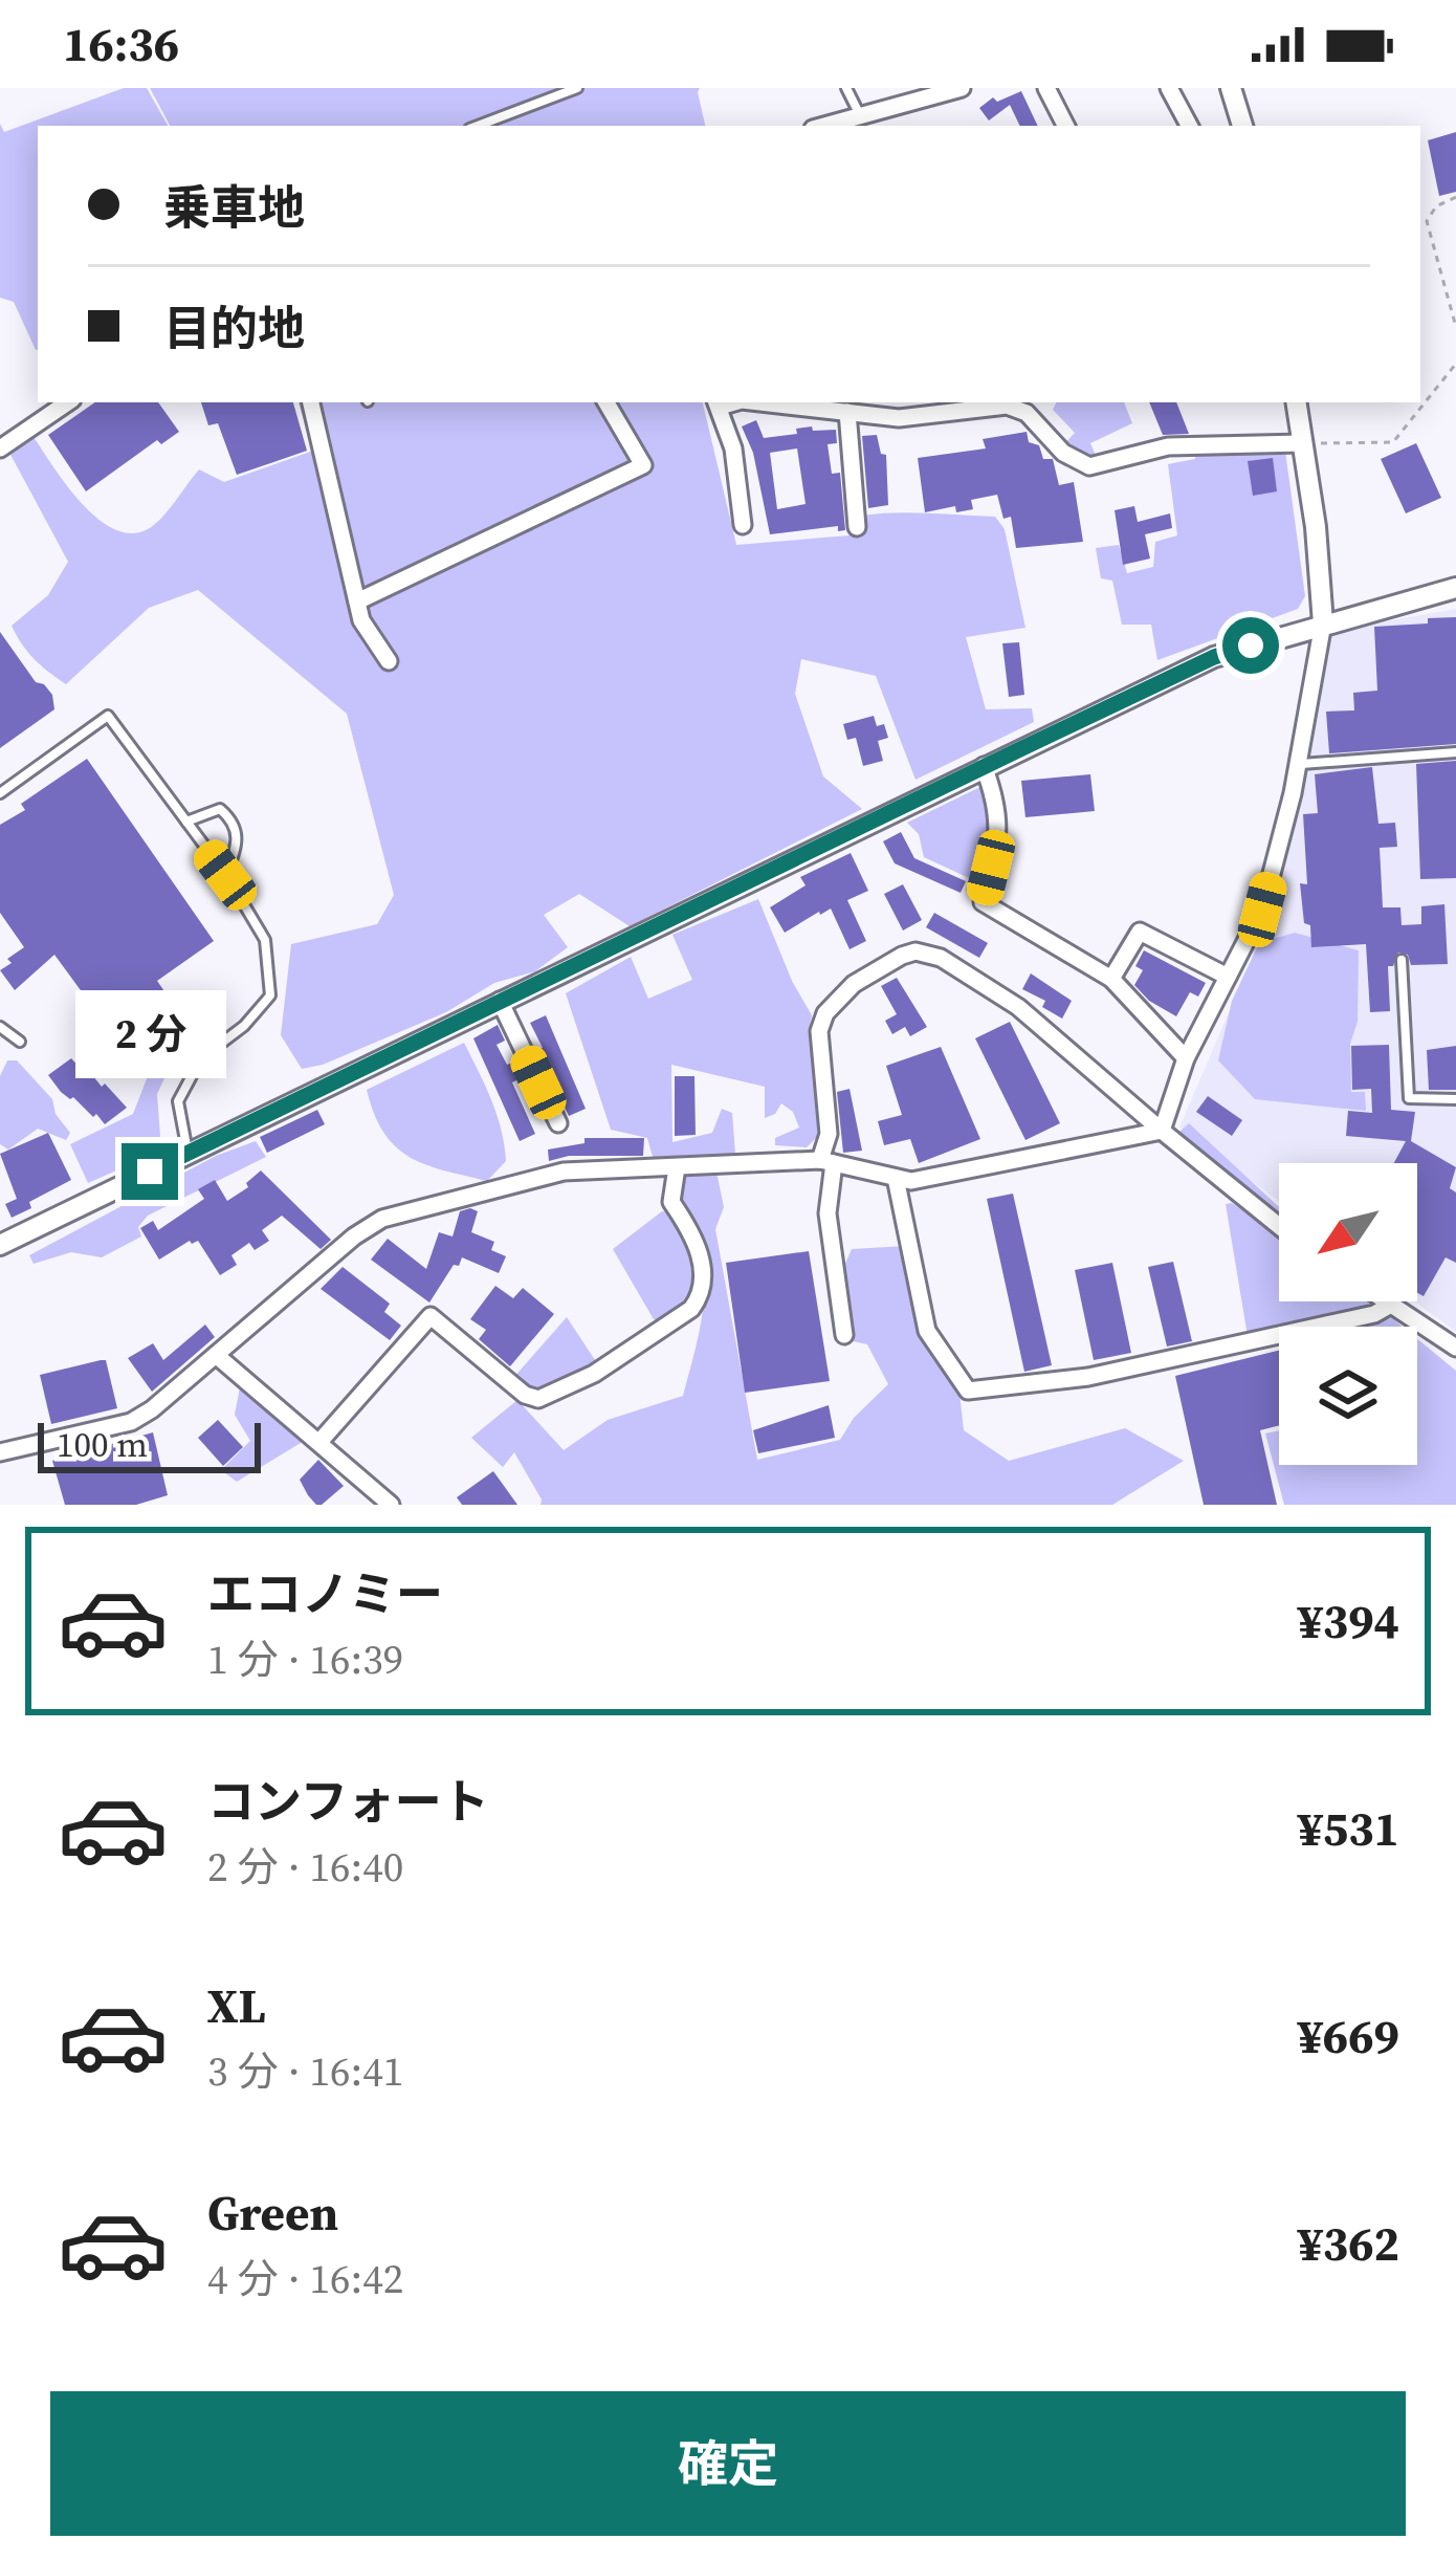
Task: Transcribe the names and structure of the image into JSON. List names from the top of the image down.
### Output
{
  "scale_bar": "100 m",
  "north": "bottom left",
  "page": {
    "status": "16:36",
    "banner": ["乗車地", "目的地"],
    "bubble": "2 分",
    "scale": "100 m",
    "list": [
      {
        "name": "エコノミー",
        "note": "1 分 · 16:39",
        "value": "¥394"
      },
      {
        "name": "コンフォート",
        "note": "2 分 · 16:40",
        "value": "¥531"
      },
      {
        "name": "XL",
        "note": "3 分 · 16:41",
        "value": "¥669"
      },
      {
        "name": "Green",
        "note": "4 分 · 16:42",
        "value": "¥362"
      }
    ],
    "buttons": "確定"
  }
}
